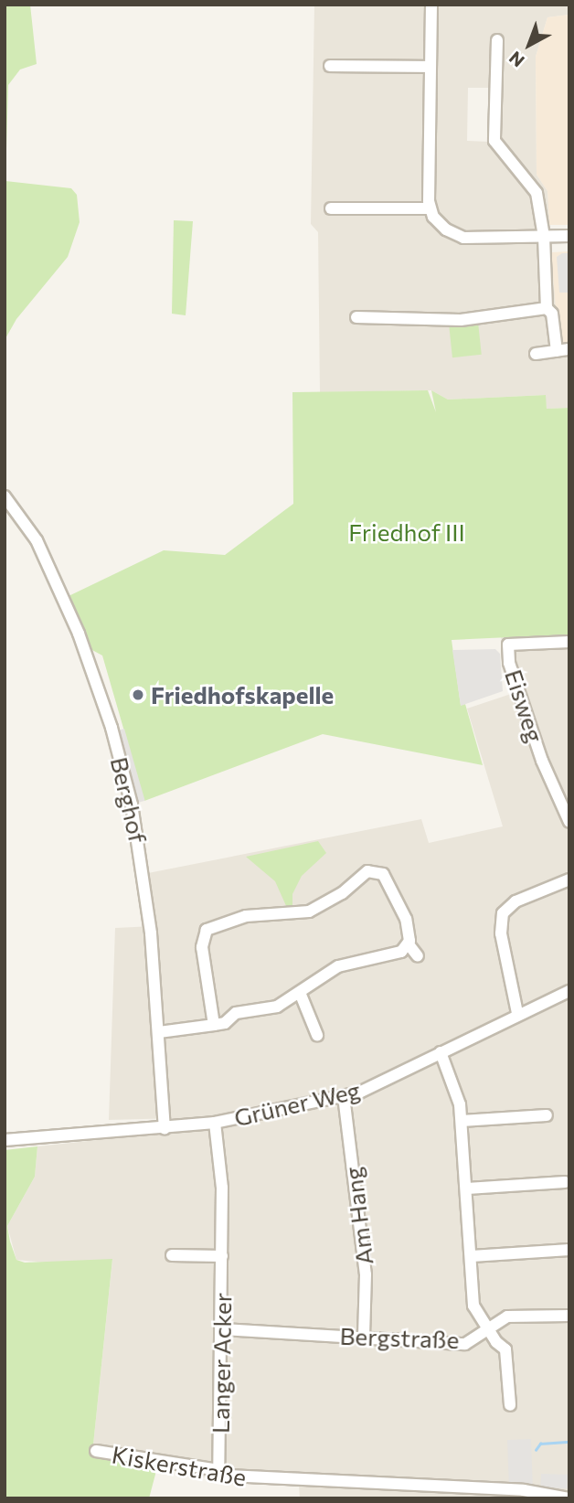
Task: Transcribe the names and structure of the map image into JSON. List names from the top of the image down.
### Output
{
  "streets": {
    "street": [
      "Eisweg",
      "Berghof",
      "Grüner Weg",
      "Am Hang",
      "Bergstraße",
      "Langer Acker",
      "Kiskerstraße"
    ]
  },
  "crossings": [
    ["Berghof", "Grüner Weg"],
    ["Grüner Weg", "Am Hang"],
    ["Grüner Weg", "Langer Acker"],
    ["Am Hang", "Bergstraße"],
    ["Bergstraße", "Langer Acker"],
    ["Langer Acker", "Kiskerstraße"]
  ],
  "parks": ["Friedhof III"],
  "places": ["Friedhofskapelle"],
  "north": "bottom left"
}
